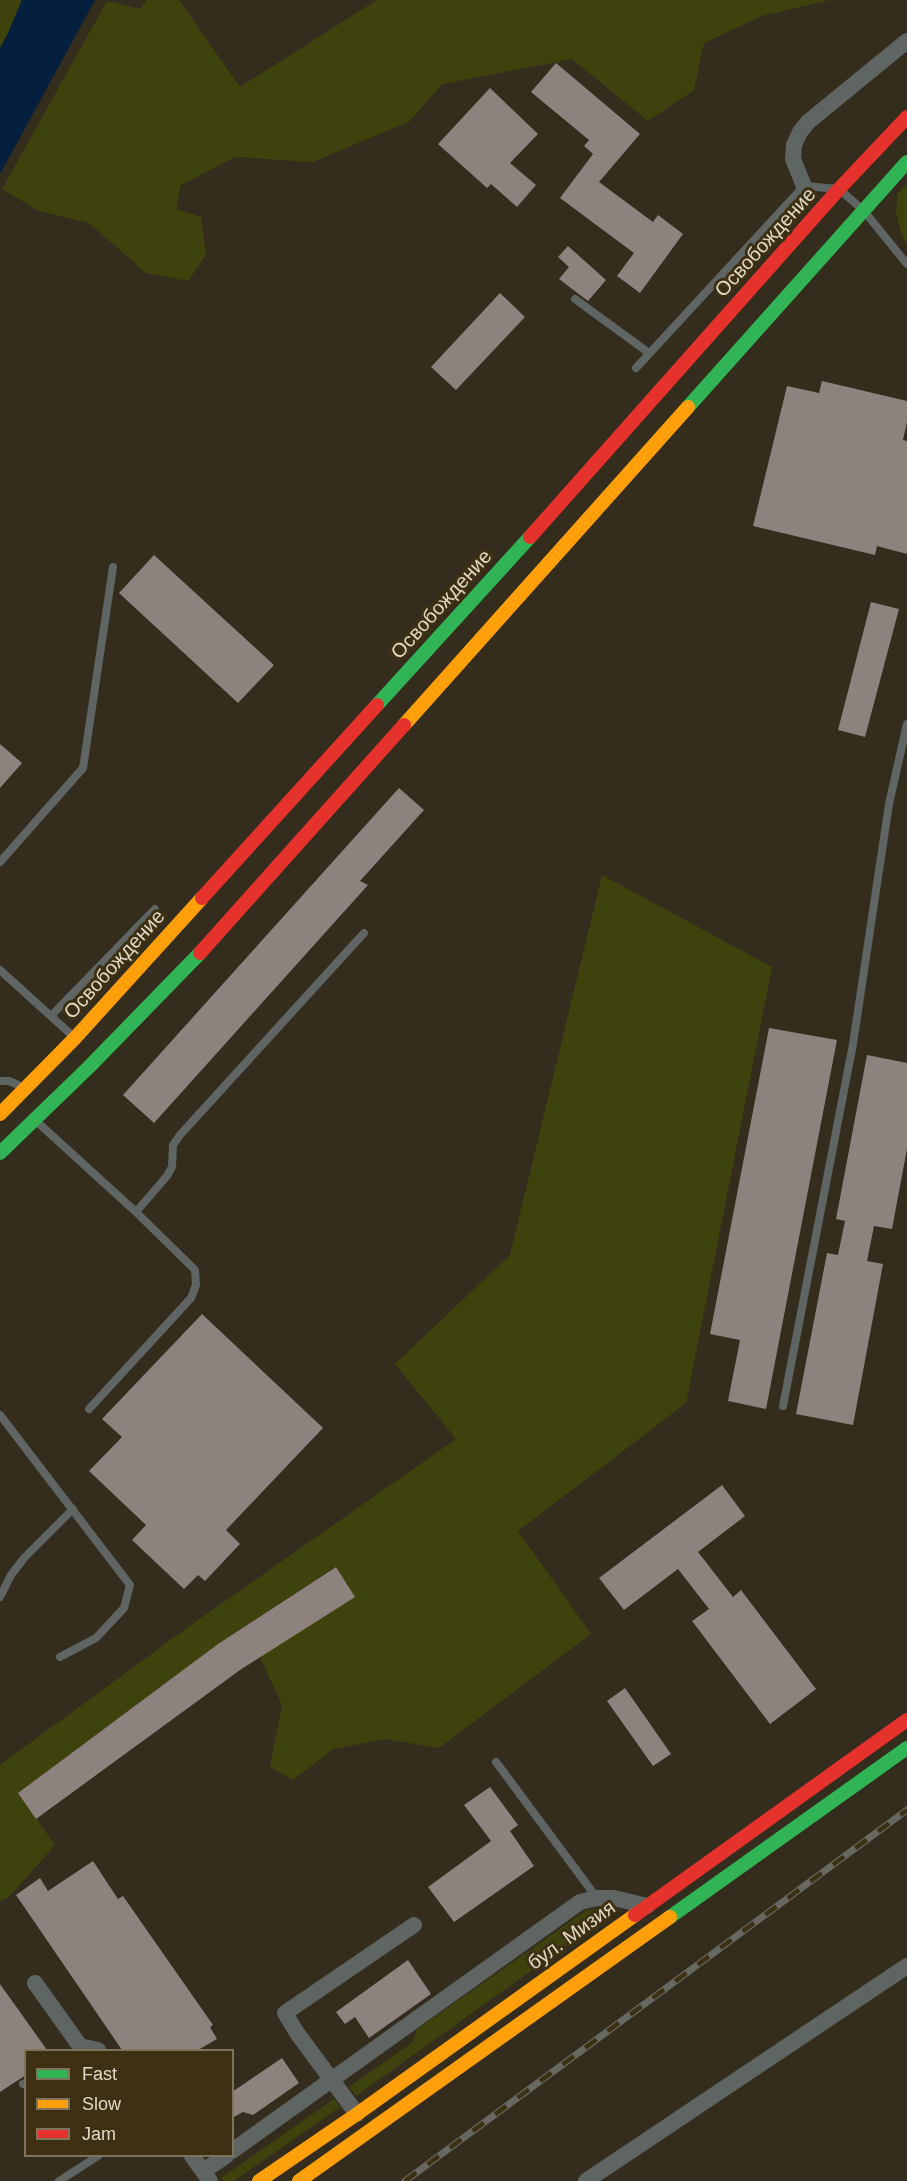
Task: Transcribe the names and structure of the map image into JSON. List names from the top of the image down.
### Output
{
  "streets": {
    "street": ["Освобождение", "бул. Мизия"]
  },
  "legend": ["Fast", "Slow", "Jam"]
}
